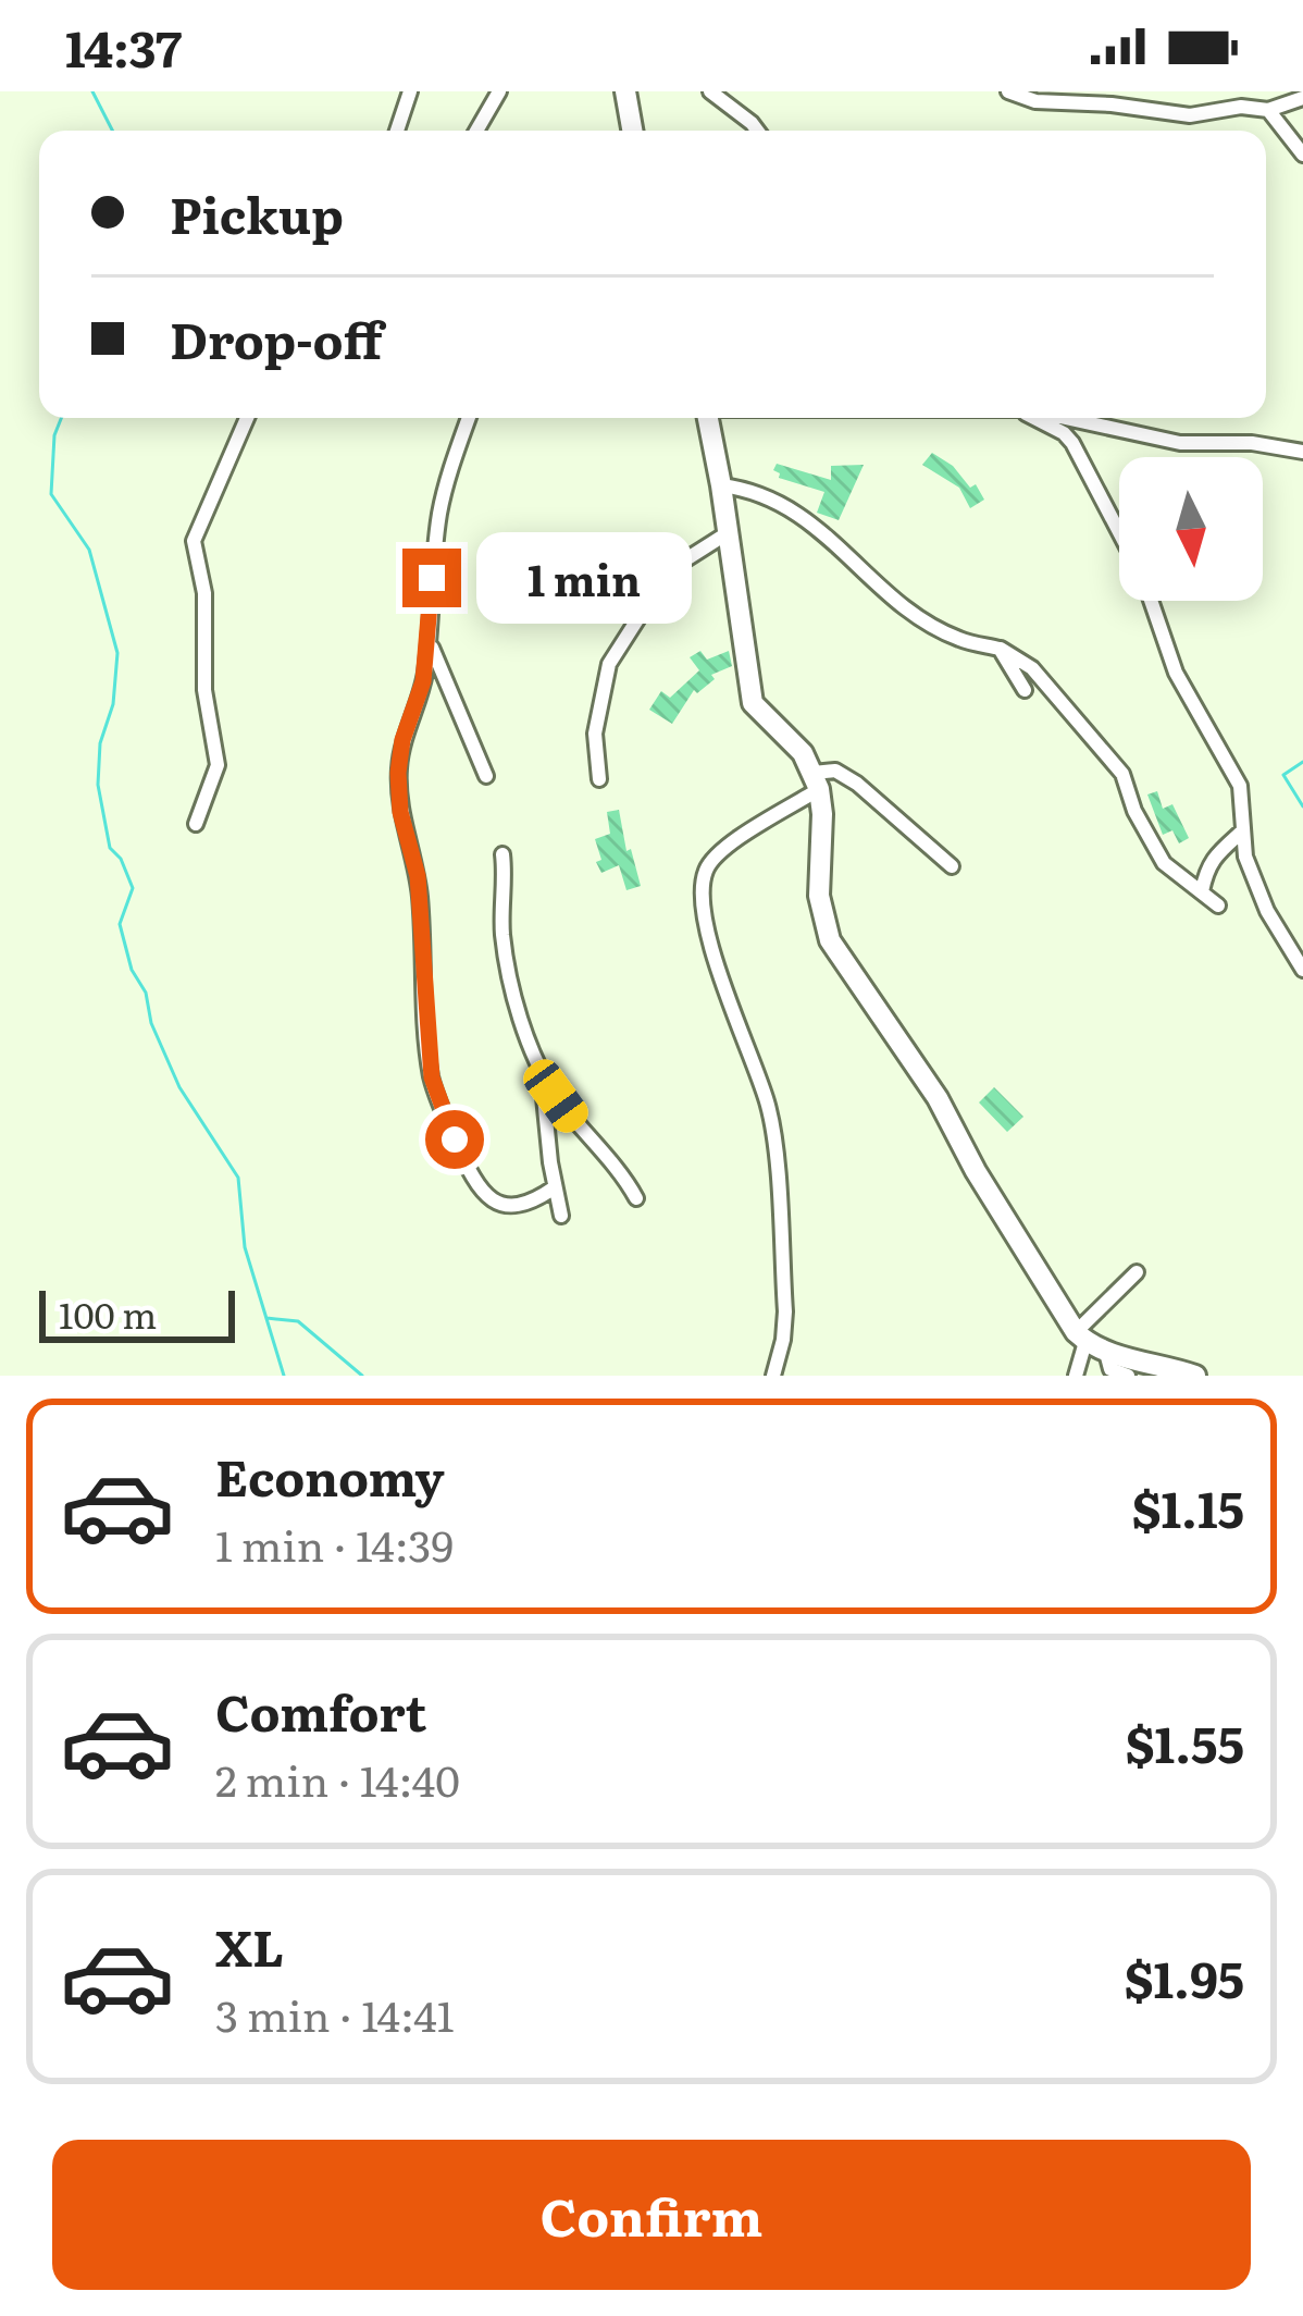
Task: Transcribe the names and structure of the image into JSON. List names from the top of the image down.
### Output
{
  "scale_bar": "100 m",
  "north": "bottom",
  "page": {
    "status": "14:37",
    "banner": ["Pickup", "Drop-off"],
    "bubble": "1 min",
    "scale": "100 m",
    "list": [
      {
        "name": "Economy",
        "note": "1 min · 14:39",
        "value": "$1.15"
      },
      {
        "name": "Comfort",
        "note": "2 min · 14:40",
        "value": "$1.55"
      },
      {
        "name": "XL",
        "note": "3 min · 14:41",
        "value": "$1.95"
      }
    ],
    "buttons": "Confirm"
  }
}
